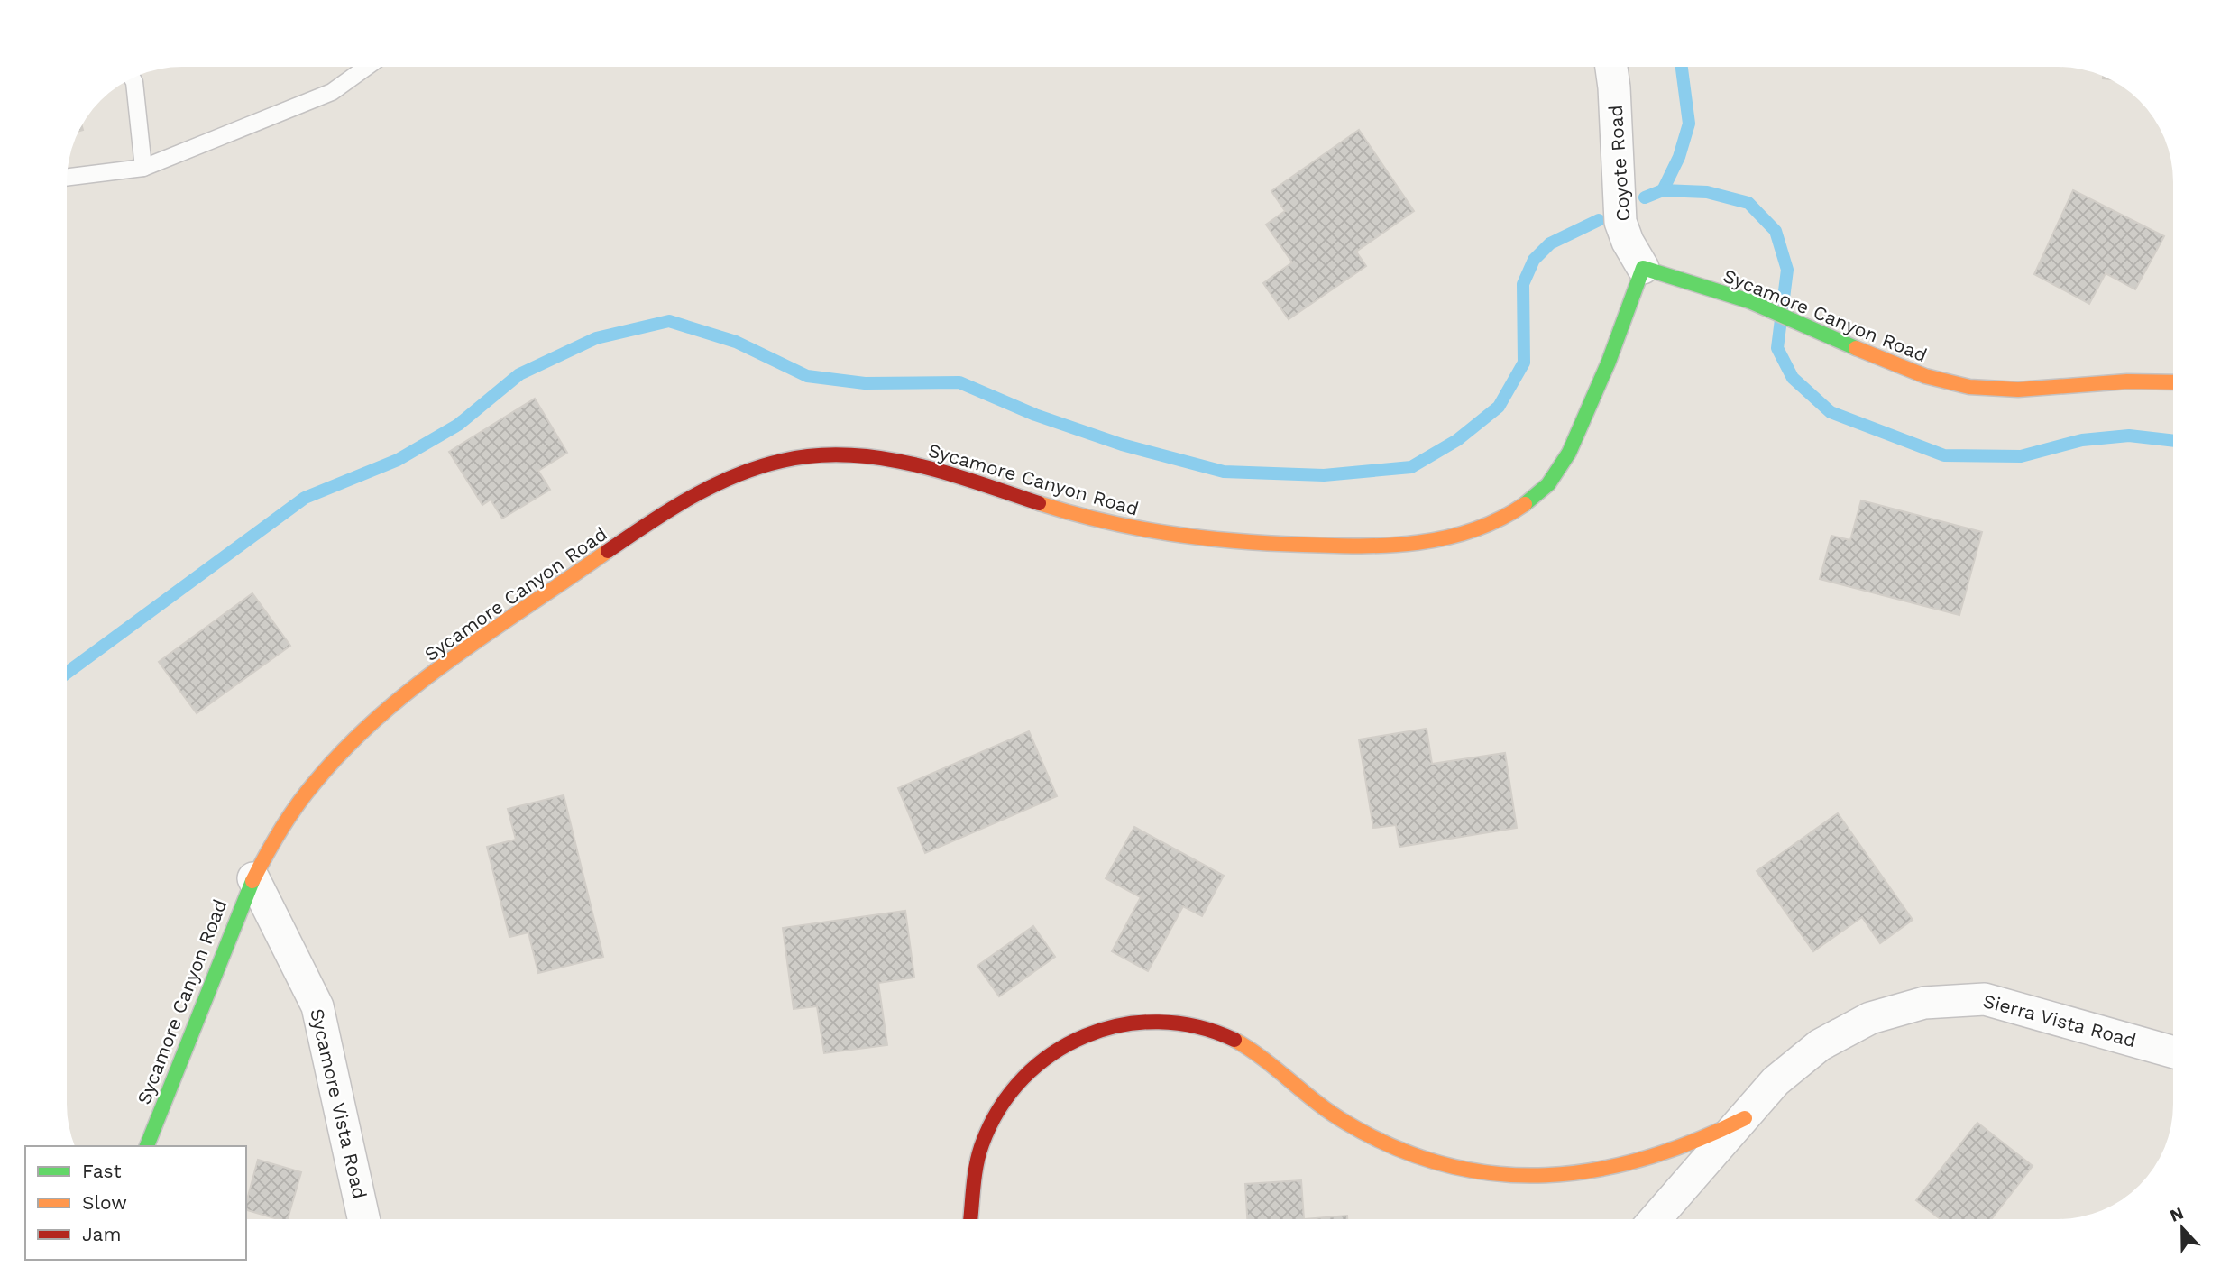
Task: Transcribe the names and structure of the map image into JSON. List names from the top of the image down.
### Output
{
  "streets": {
    "main road": ["Sycamore Canyon Road"],
    "street": ["Coyote Road", "Sierra Vista Road", "Sycamore Vista Road"]
  },
  "crossings": [
    ["Coyote Road", "Sycamore Canyon Road"],
    ["Sycamore Canyon Road", "Sycamore Vista Road"]
  ],
  "legend": ["Fast", "Slow", "Jam"],
  "north": "top"
}
